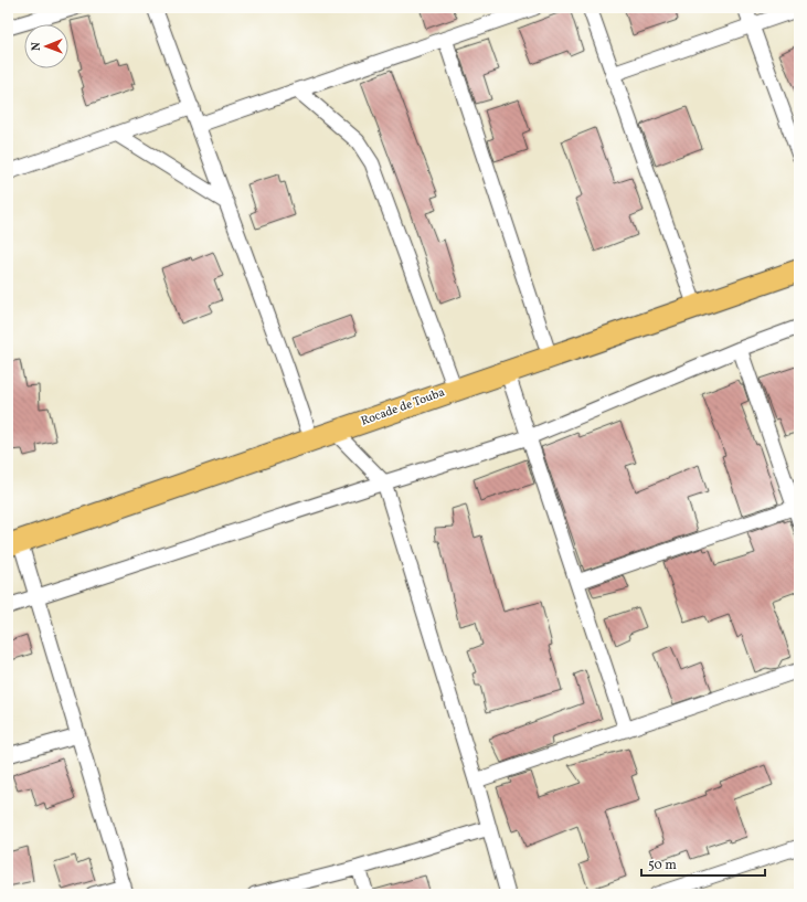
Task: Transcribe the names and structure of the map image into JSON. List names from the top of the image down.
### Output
{
  "streets": {
    "main road": ["Rocade de Touba"]
  },
  "scale_bar": "50 m",
  "north": "left"
}
